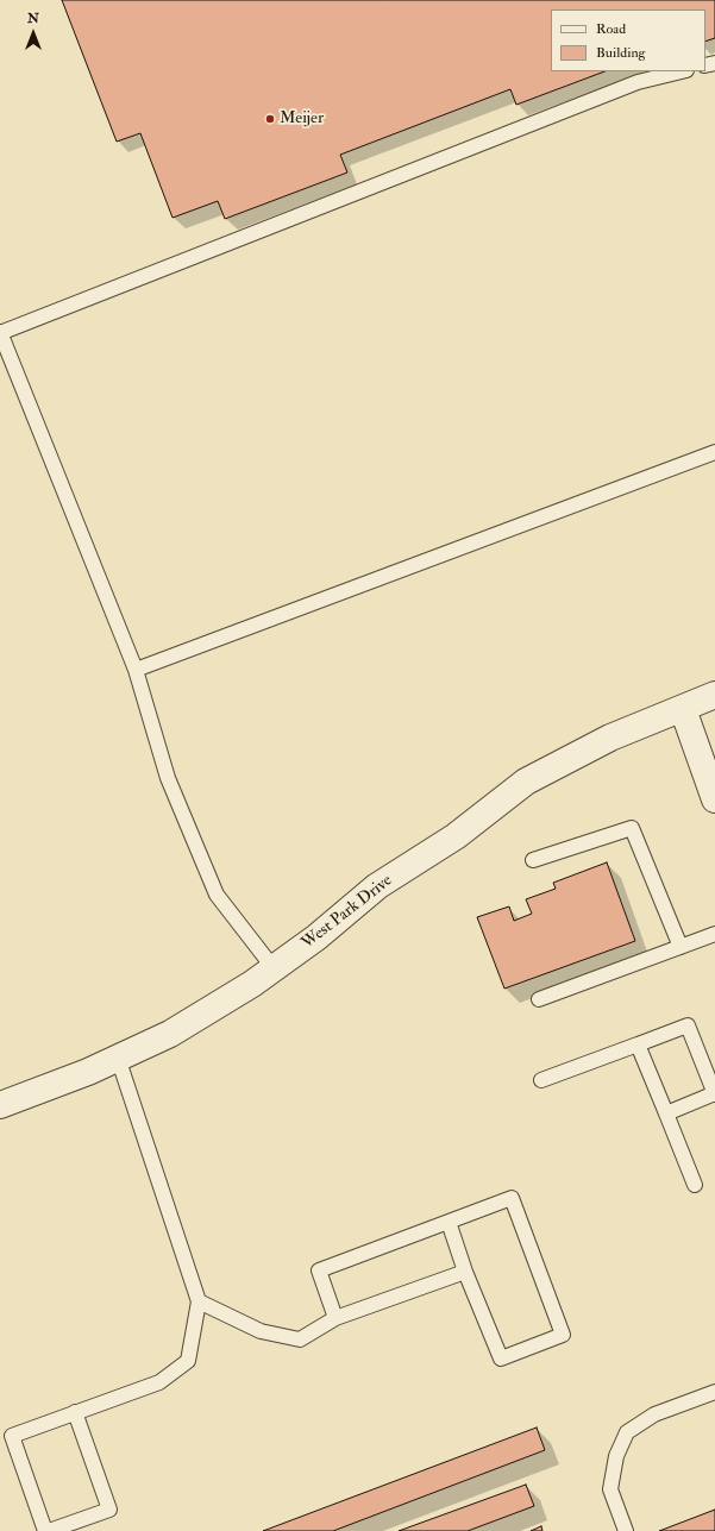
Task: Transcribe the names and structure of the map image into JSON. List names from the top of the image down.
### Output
{
  "streets": {
    "street": ["West Park Drive"]
  },
  "places": ["Meijer"],
  "legend": ["Road", "Building"],
  "north": "top"
}
